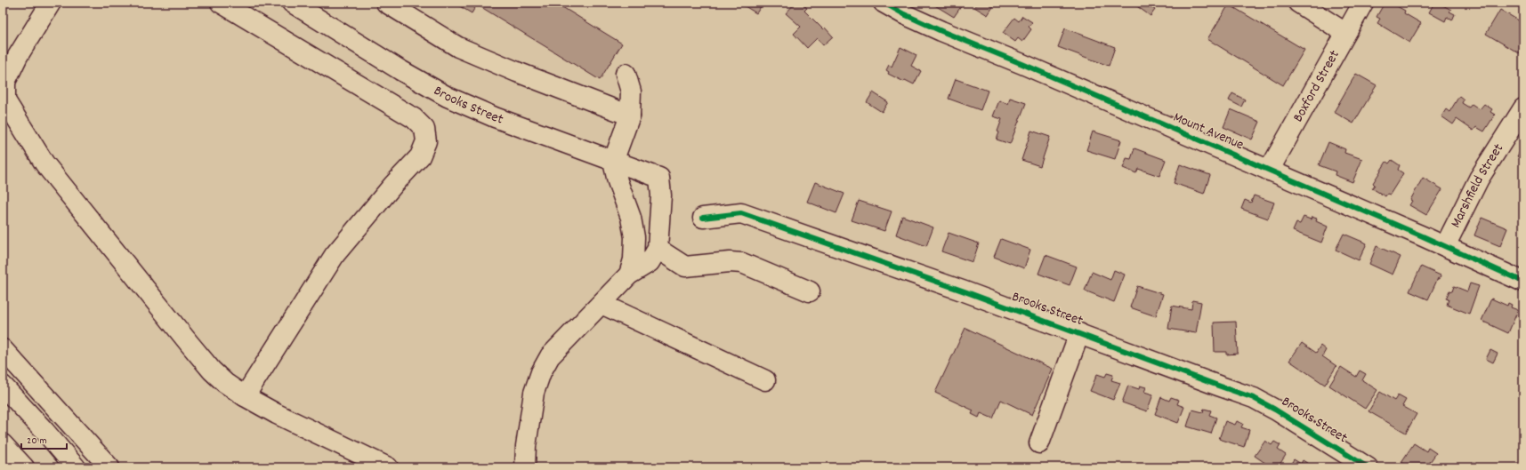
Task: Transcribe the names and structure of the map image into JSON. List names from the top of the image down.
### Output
{
  "streets": {
    "main road": [
      "Boxford Street",
      "Brooks Street",
      "Mount Avenue",
      "Marshfield Street"
    ]
  },
  "crossings": [
    ["Boxford Street", "Mount Avenue"],
    ["Mount Avenue", "Marshfield Street"]
  ],
  "scale_bar": "20 m"
}
